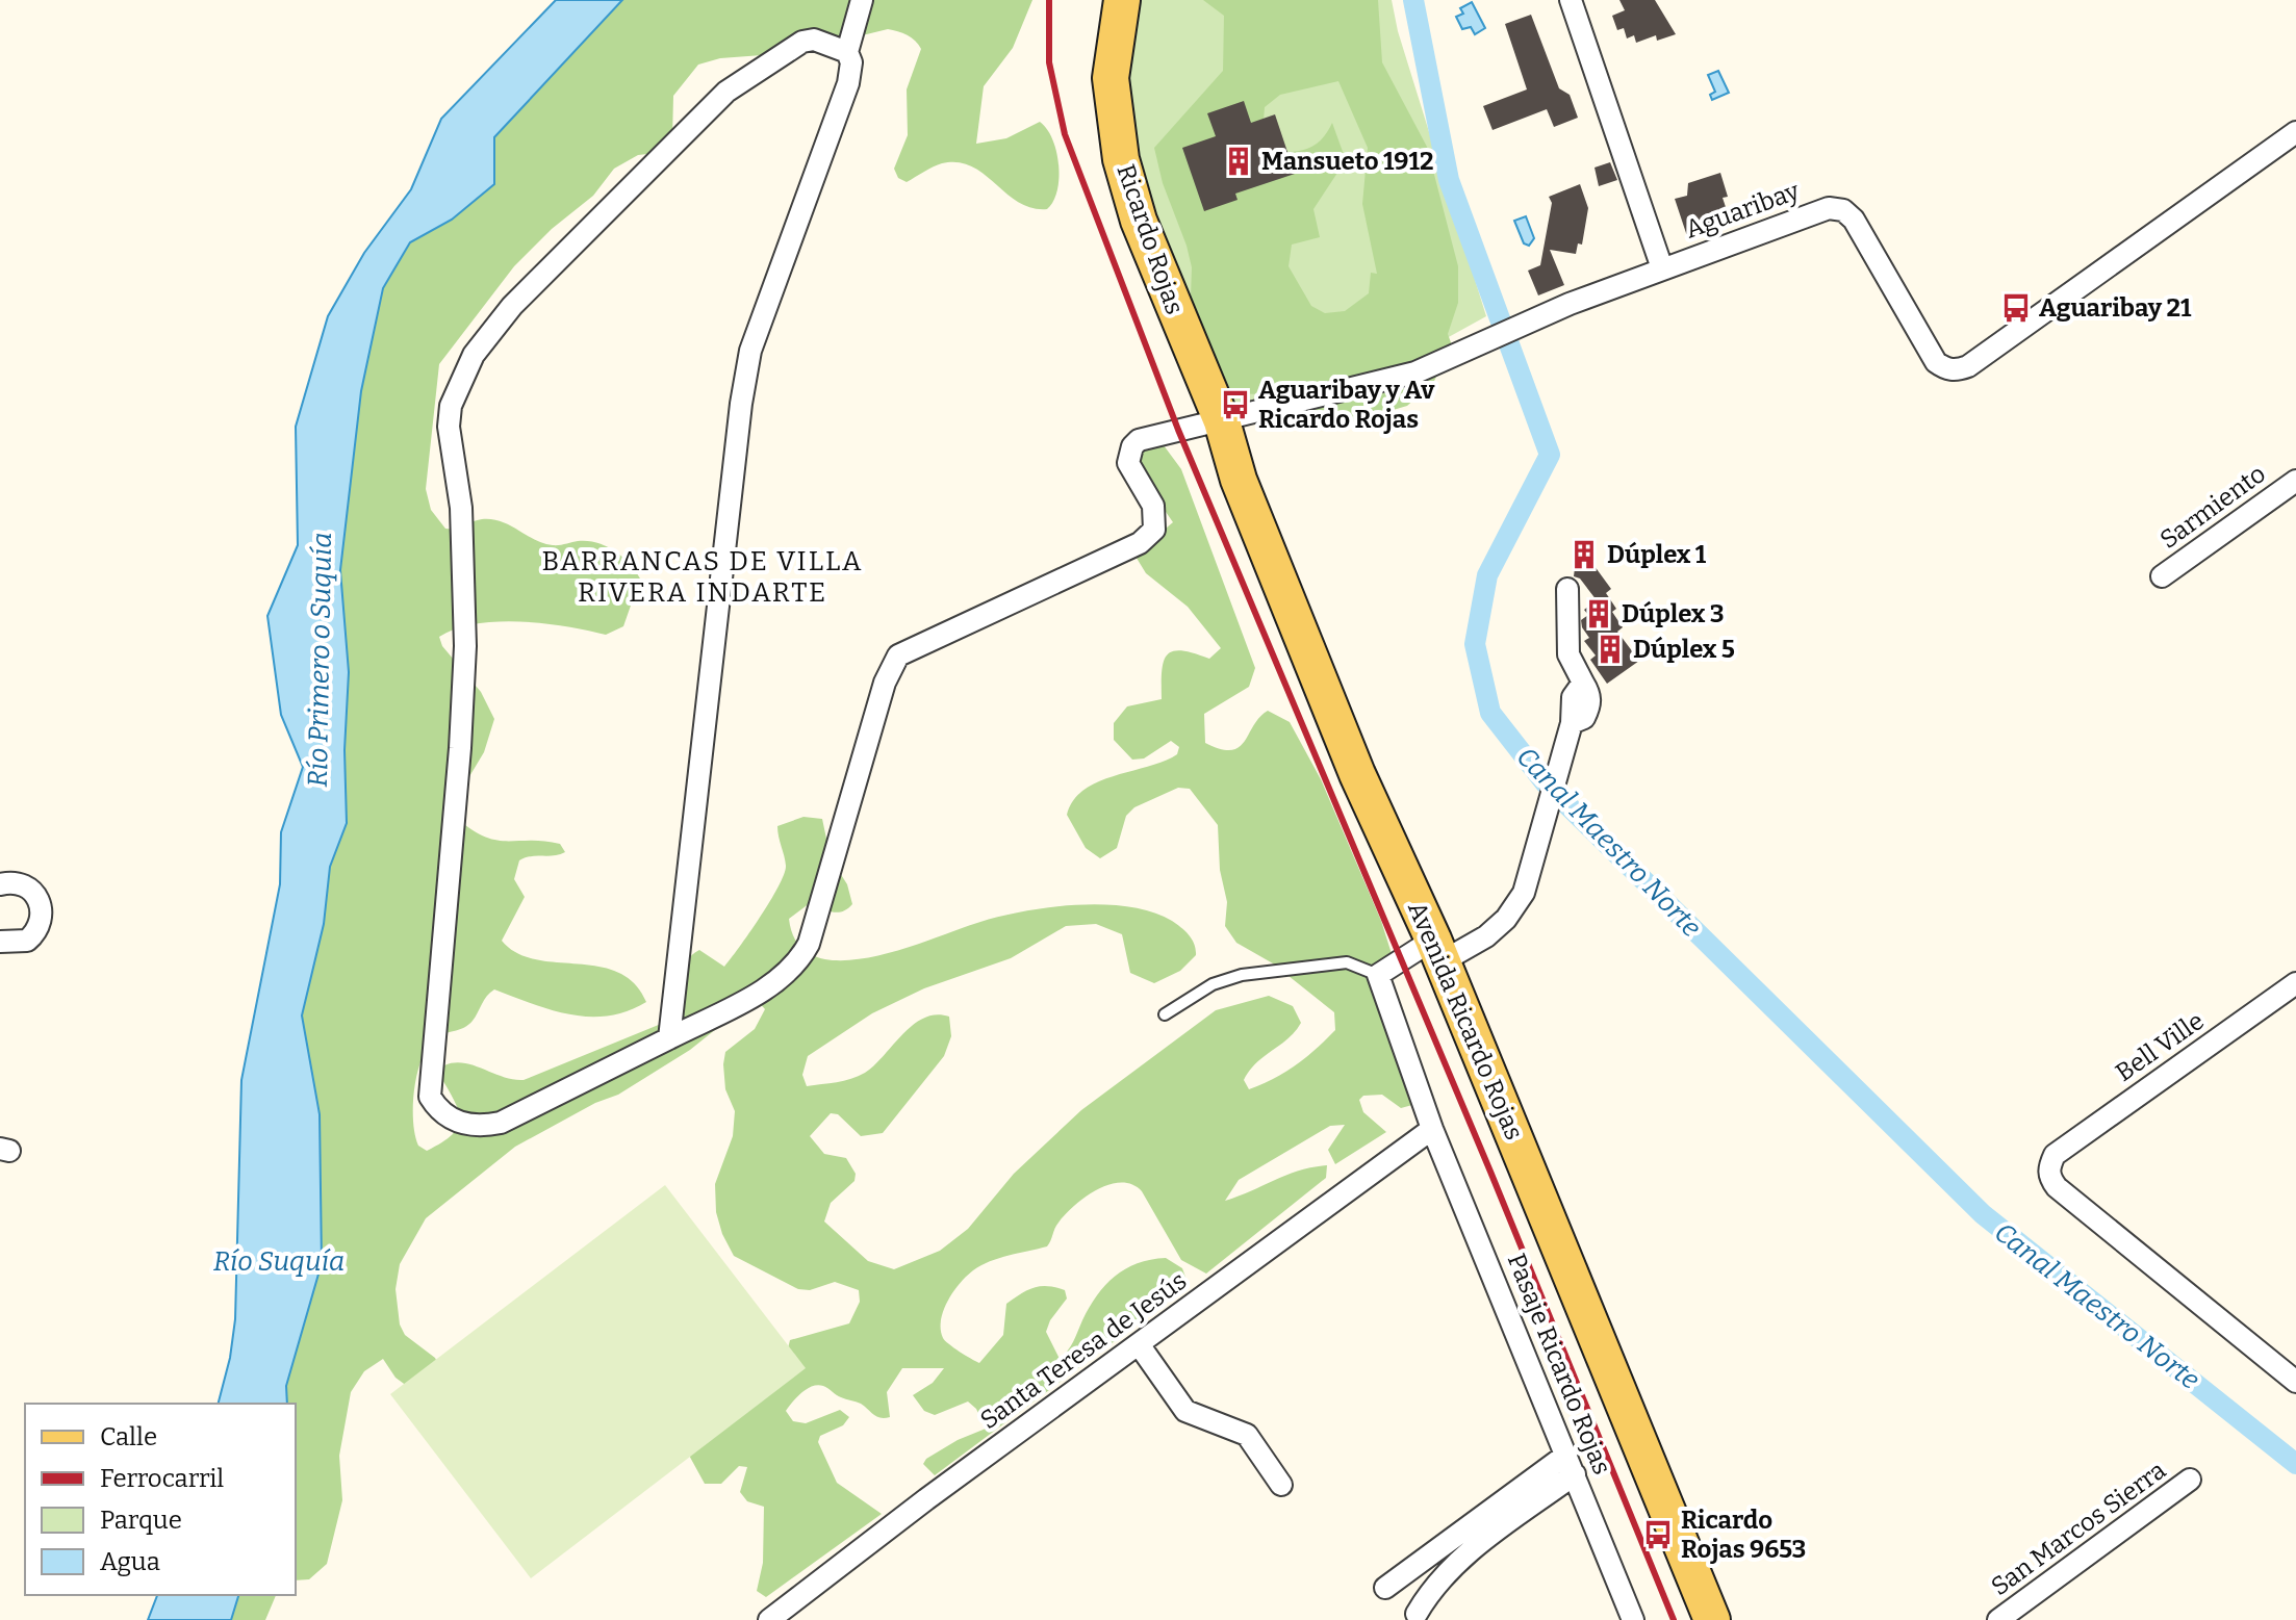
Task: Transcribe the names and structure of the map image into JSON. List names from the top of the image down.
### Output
{
  "streets": {
    "main road": ["Ricardo Rojas", "Avenida Ricardo Rojas"],
    "street": [
      "Aguaribay",
      "Sarmiento",
      "Bell Ville",
      "Santa Teresa de Jesús",
      "Pasaje Ricardo Rojas",
      "San Marcos Sierra"
    ]
  },
  "crossings": [
    ["Aguaribay", "Ricardo Rojas"],
    ["Aguaribay", "Avenida Ricardo Rojas"],
    ["Ricardo Rojas", "Avenida Ricardo Rojas"],
    ["Santa Teresa de Jesús", "Pasaje Ricardo Rojas"]
  ],
  "districts": ["BARRANCAS DE VILLA RIVERA INDARTE"],
  "water": ["Río Primero o Suquía", "Canal Maestro Norte", "Río Suquía"],
  "places": {
    "building": [
      "Mansueto 1912",
      "Dúplex 1",
      "Dúplex 3",
      "Dúplex 5"
    ],
    "bus stop": ["Aguaribay 21", "Aguaribay y Av Ricardo Rojas", "Ricardo Rojas 9653"]
  },
  "legend": [
    "Calle",
    "Ferrocarril",
    "Parque",
    "Agua"
  ]
}
